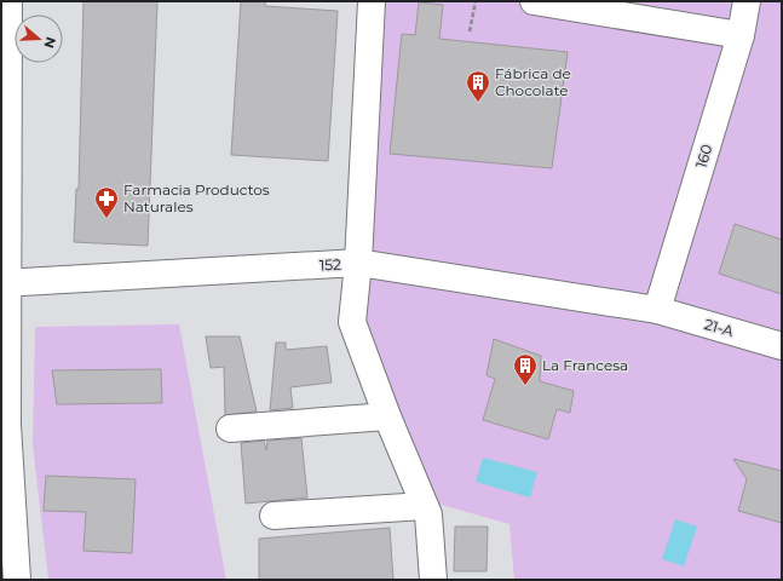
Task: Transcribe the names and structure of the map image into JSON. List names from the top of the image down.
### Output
{
  "streets": {
    "street": ["160", "152", "21-A"]
  },
  "crossings": [
    ["160", "152"],
    ["160", "21-A"],
    ["152", "21-A"]
  ],
  "places": {
    "building": ["Fábrica de Chocolate", "La Francesa"],
    "pharmacy": ["Farmacia Productos Naturales"]
  },
  "north": "right"
}
